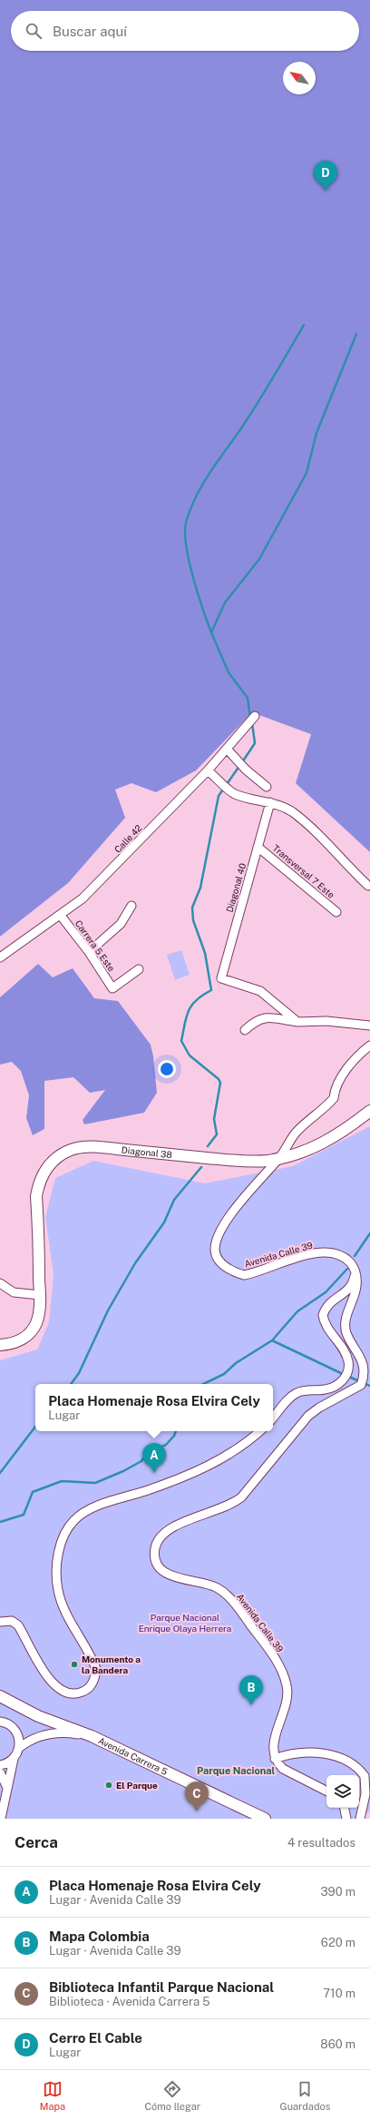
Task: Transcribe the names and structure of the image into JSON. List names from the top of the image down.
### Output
{
  "streets": {
    "main road": ["Diagonal 38", "Avenida Carrera 5"],
    "street": [
      "Calle 42",
      "Transversal 7 Este",
      "Diagonal 40",
      "Carrera 5 Este",
      "Avenida Calle 39"
    ]
  },
  "crossings": [
    ["Calle 42", "Carrera 5 Este"],
    ["Transversal 7 Este", "Diagonal 40"],
    ["Diagonal 38", "Avenida Calle 39"]
  ],
  "districts": ["Parque Nacional"],
  "parks": ["Parque Nacional Enrique Olaya Herrera"],
  "places": ["Monumento a la Bandera", "El Parque"],
  "north": "top left",
  "page": {
    "search": "Buscar aquí",
    "pins": [
      "D",
      "A",
      "B",
      "C"
    ],
    "popup": ["Placa Homenaje Rosa Elvira Cely", "Lugar"],
    "heading": ["Cerca", "4 resultados"],
    "list": [
      {
        "mark": "A",
        "name": "Placa Homenaje Rosa Elvira Cely",
        "note": "Lugar · Avenida Calle 39",
        "value": "390 m"
      },
      {
        "mark": "B",
        "name": "Mapa Colombia",
        "note": "Lugar · Avenida Calle 39",
        "value": "620 m"
      },
      {
        "mark": "C",
        "name": "Biblioteca Infantil Parque Nacional",
        "note": "Biblioteca · Avenida Carrera 5",
        "value": "710 m"
      },
      {
        "mark": "D",
        "name": "Cerro El Cable",
        "note": "Lugar",
        "value": "860 m"
      }
    ],
    "nav": ["Mapa", "Cómo llegar", "Guardados"]
  }
}
